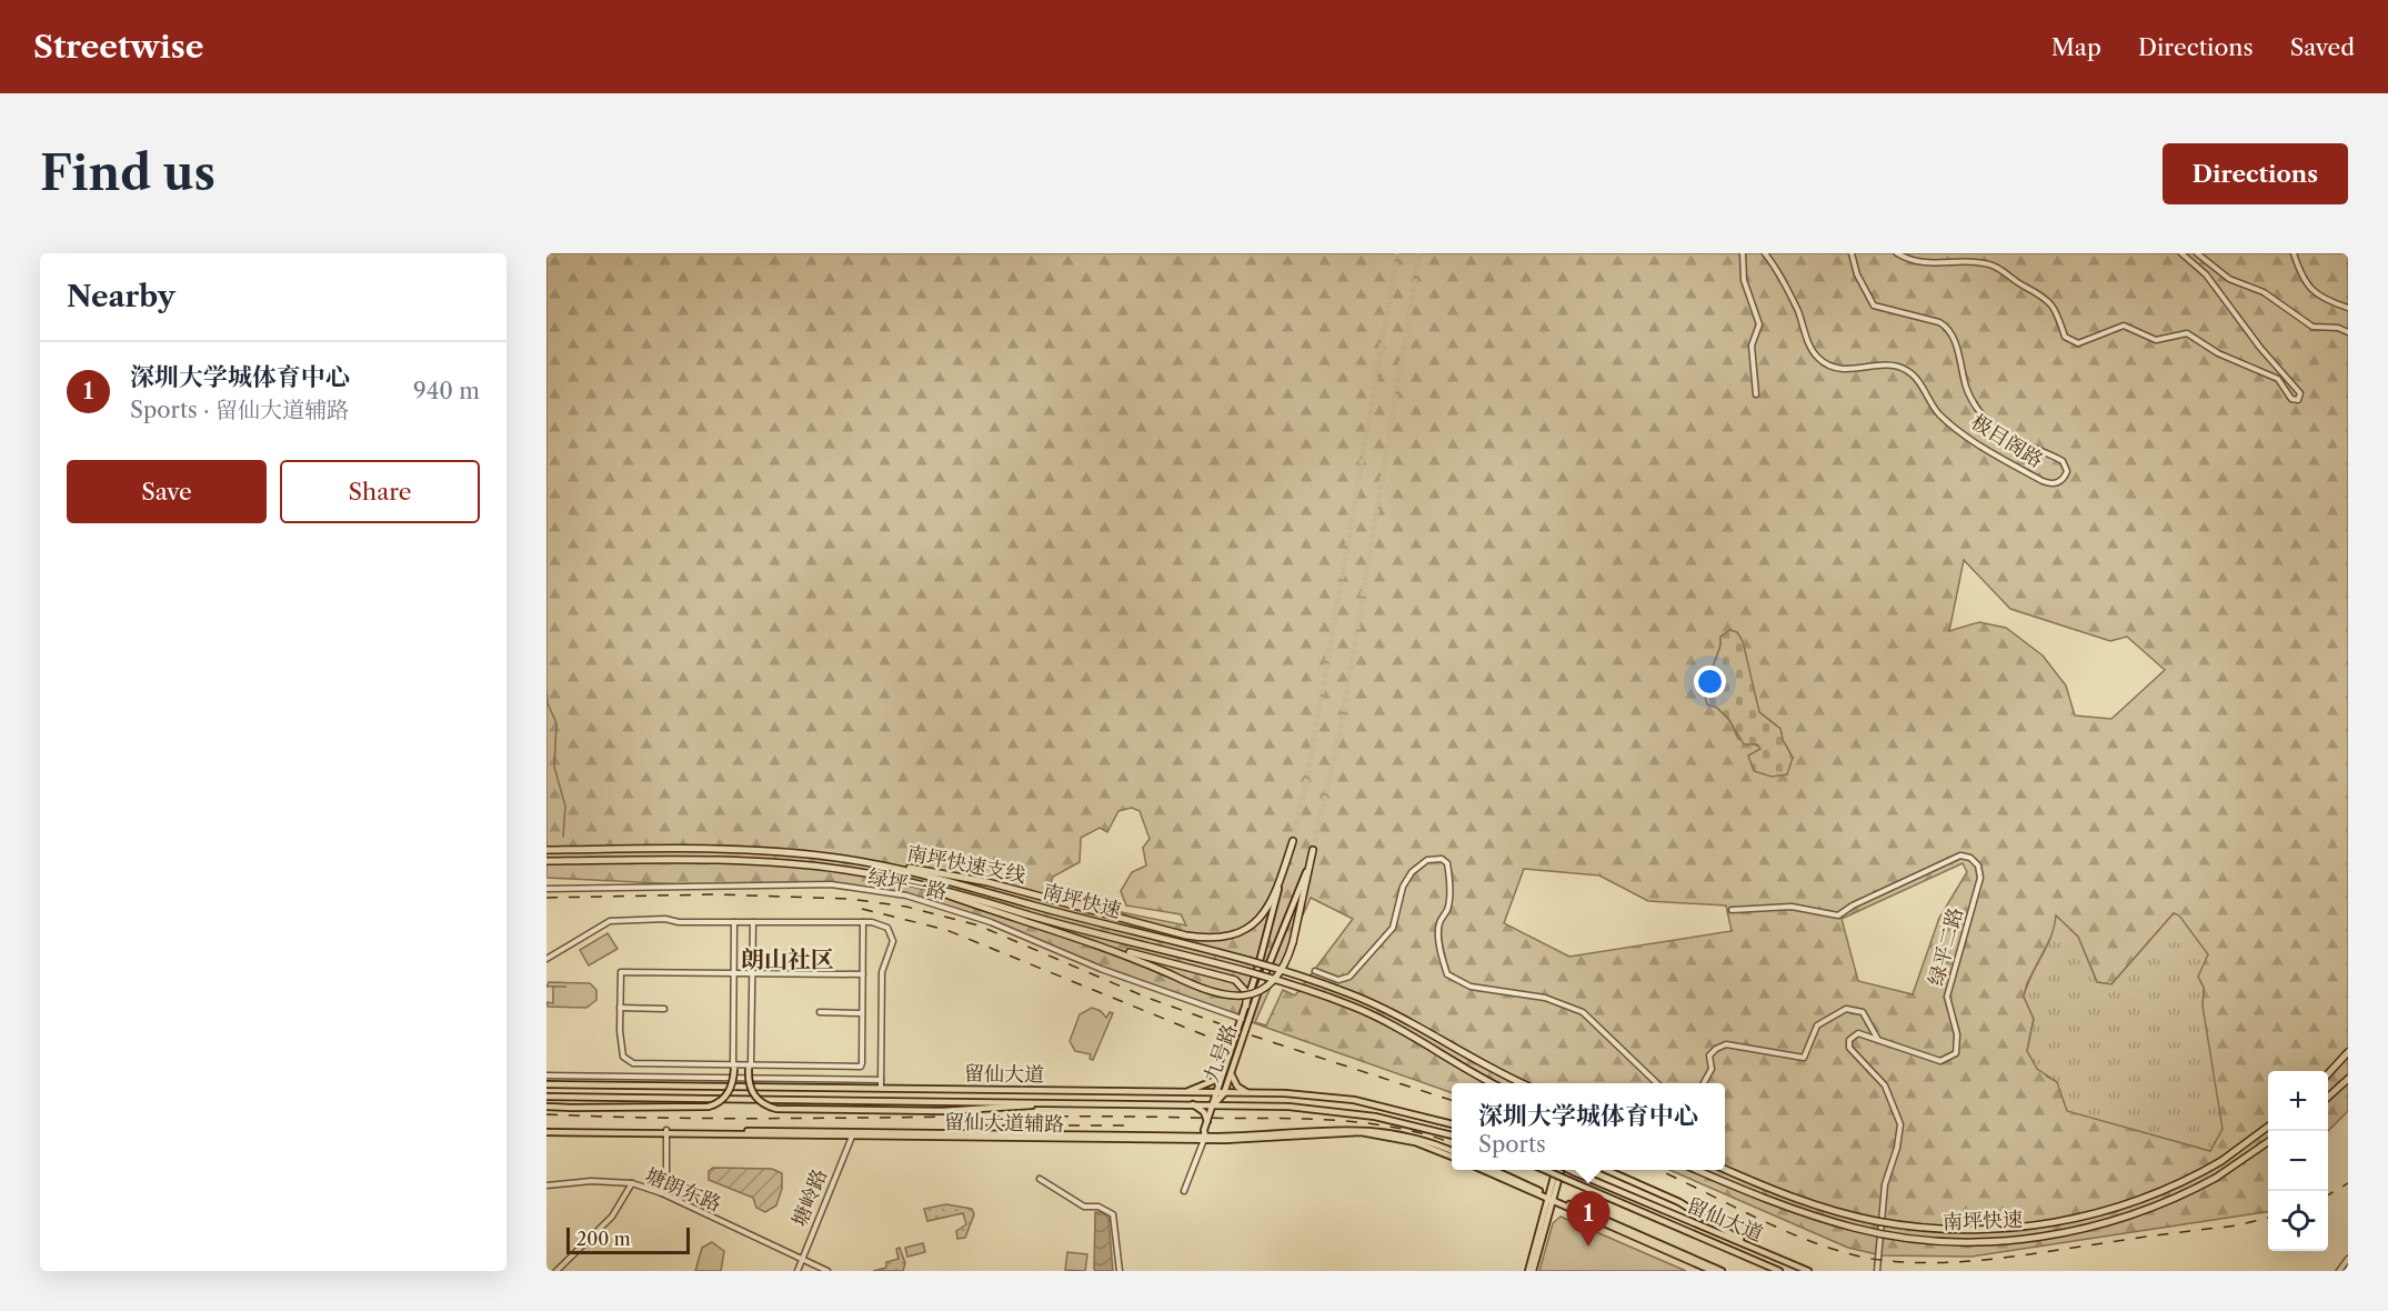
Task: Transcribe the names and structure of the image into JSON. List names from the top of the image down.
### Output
{
  "streets": {
    "highway": ["南坪快速支线", "南坪快速"],
    "main road": ["九号路", "留仙大道", "留仙大道辅路"],
    "street": [
      "极目阁路",
      "绿坪一路",
      "绿平二路",
      "塘朗东路",
      "塘岭路"
    ]
  },
  "crossings": [
    ["南坪快速支线", "南坪快速"],
    ["南坪快速支线", "九号路"],
    ["绿坪一路", "九号路"],
    ["九号路", "留仙大道"],
    ["留仙大道辅路", "塘岭路"],
    ["塘朗东路", "塘岭路"]
  ],
  "districts": ["朗山社区"],
  "scale_bar": "200 m",
  "page": {
    "header": "Streetwise",
    "nav": ["Map", "Directions", "Saved"],
    "buttons": [
      "Directions",
      ["Save", "Share"]
    ],
    "title": "Find us",
    "heading": "Nearby",
    "list": [
      {
        "mark": "1",
        "name": "深圳大学城体育中心",
        "note": "Sports · 留仙大道辅路",
        "value": "940 m"
      }
    ],
    "map_buttons": ["+", "−"],
    "popup": ["深圳大学城体育中心", "Sports"],
    "pins": "1",
    "scale": "200 m"
  }
}
